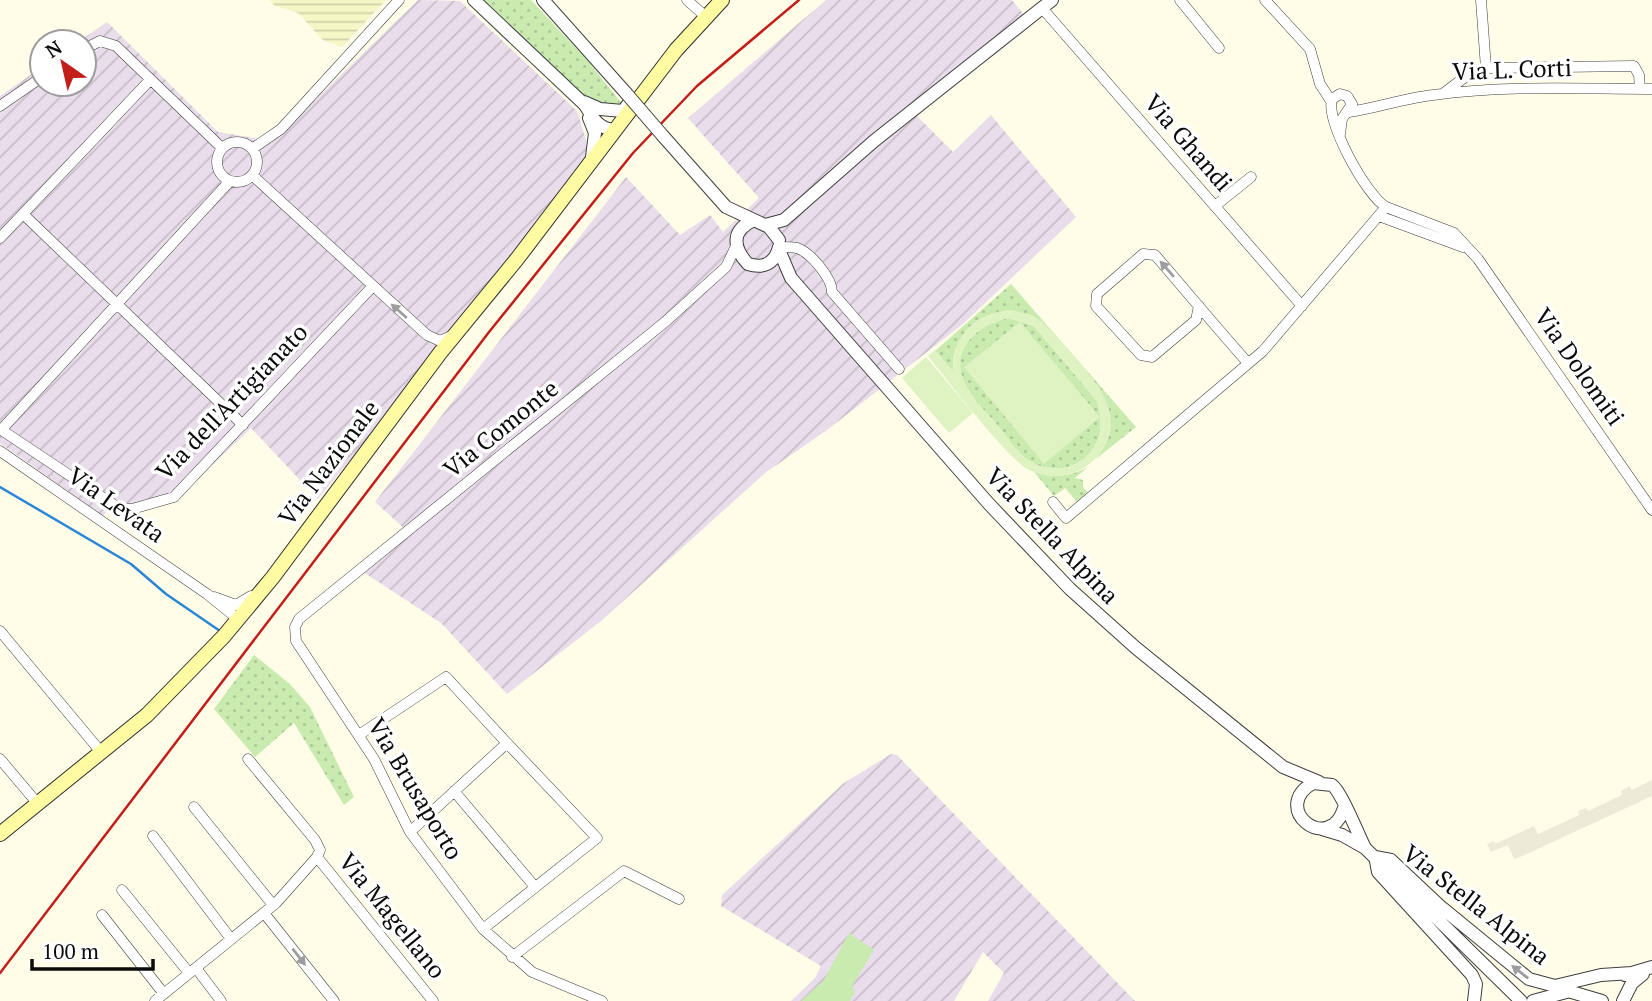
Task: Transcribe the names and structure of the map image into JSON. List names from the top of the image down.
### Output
{
  "streets": {
    "main road": ["Via Nazionale"],
    "street": [
      "Via L. Corti",
      "Via Ghandi",
      "Via Dolomiti",
      "Via dell'Artigianato",
      "Via Comonte",
      "Via Levata",
      "Via Stella Alpina",
      "Via Brusaporto",
      "Via Magellano"
    ]
  },
  "crossings": [
    ["Via Comonte", "Via Stella Alpina"],
    ["Via Comonte", "Via Brusaporto"],
    ["Via Nazionale", "Via Levata"]
  ],
  "scale_bar": "100 m",
  "north": "top left"
}
